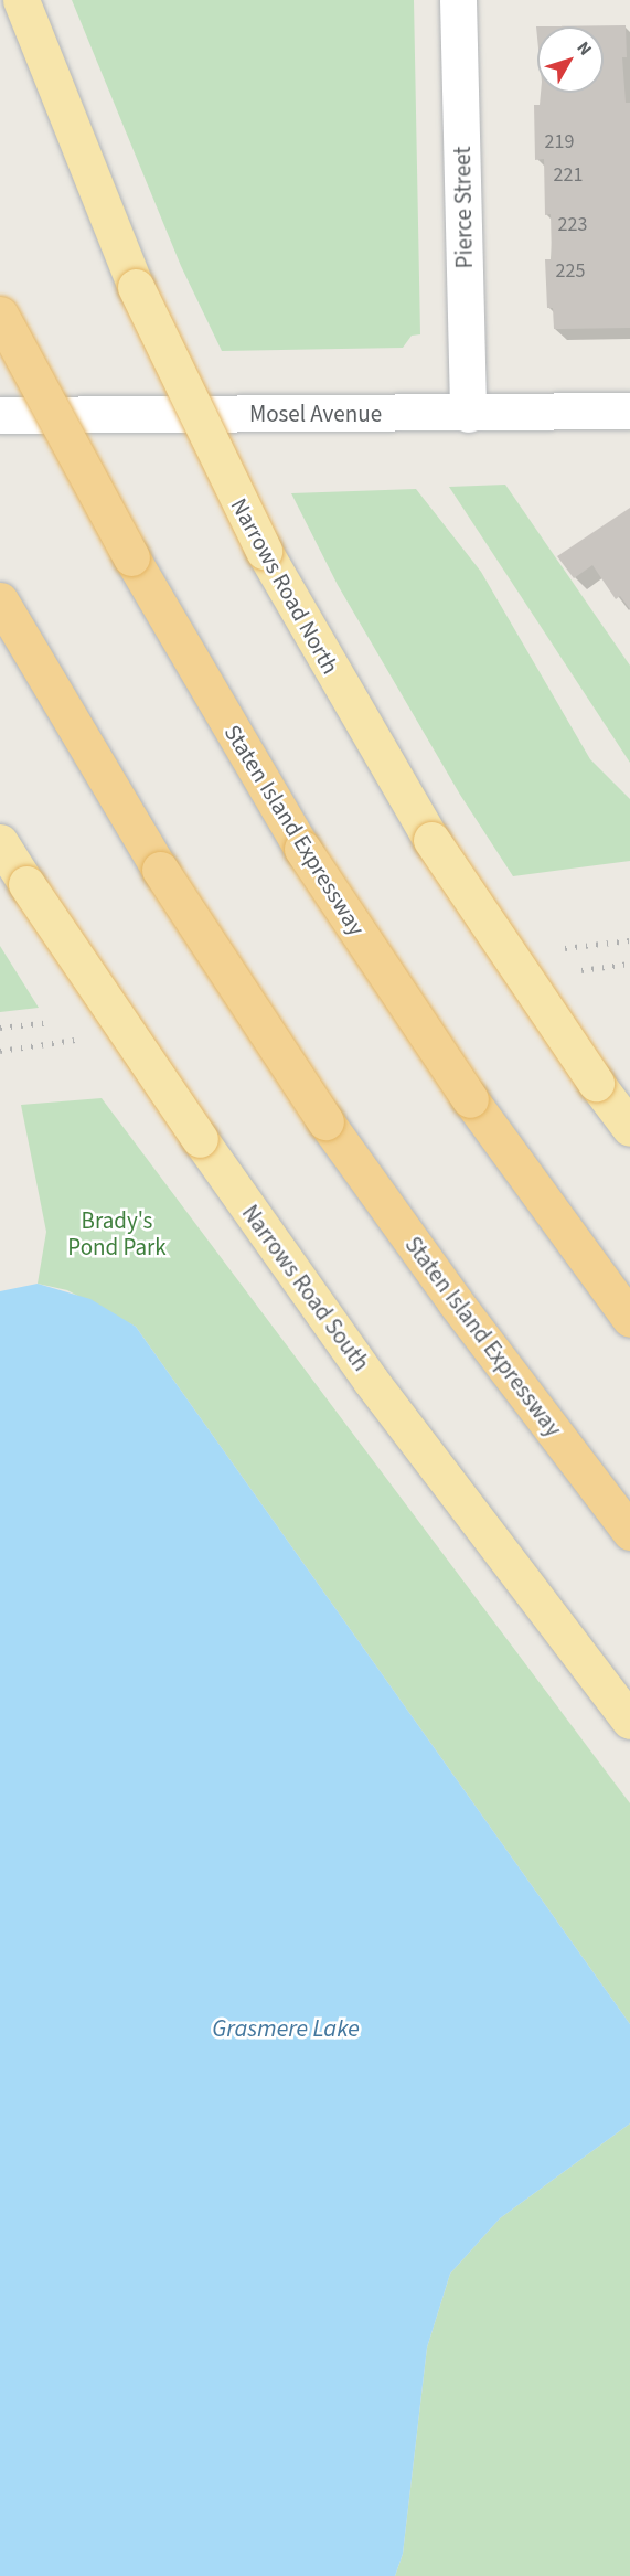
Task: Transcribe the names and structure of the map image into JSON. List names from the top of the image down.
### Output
{
  "streets": {
    "highway": ["Staten Island Expressway"],
    "main road": ["Narrows Road North", "Narrows Road South"],
    "street": ["Pierce Street", "Mosel Avenue"]
  },
  "crossings": [
    ["Pierce Street", "Mosel Avenue"]
  ],
  "water": ["Grasmere Lake"],
  "parks": ["Brady's Pond Park"],
  "house_numbers": [
    "219",
    "221",
    "223",
    "225"
  ],
  "north": "top right"
}
